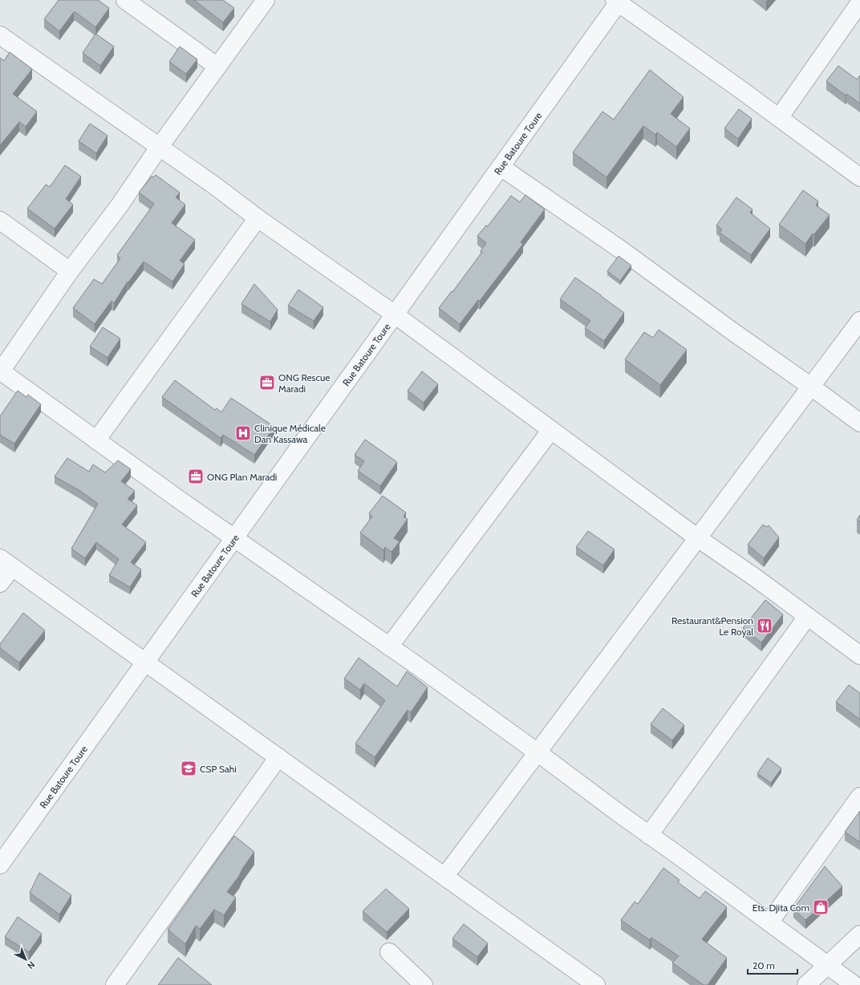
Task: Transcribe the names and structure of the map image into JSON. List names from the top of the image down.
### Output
{
  "streets": {
    "street": ["Rue Batoure Toure"]
  },
  "places": {
    "office": ["ONG Rescue Maradi", "ONG Plan Maradi"],
    "hospital": ["Clinique Médicale Dan Kassawa"],
    "restaurant": ["Restaurant&Pension Le Royal"],
    "school or university": ["CSP Sahi"],
    "shop": ["Ets. Djita Com"]
  },
  "scale_bar": "20 m",
  "north": "bottom right"
}
